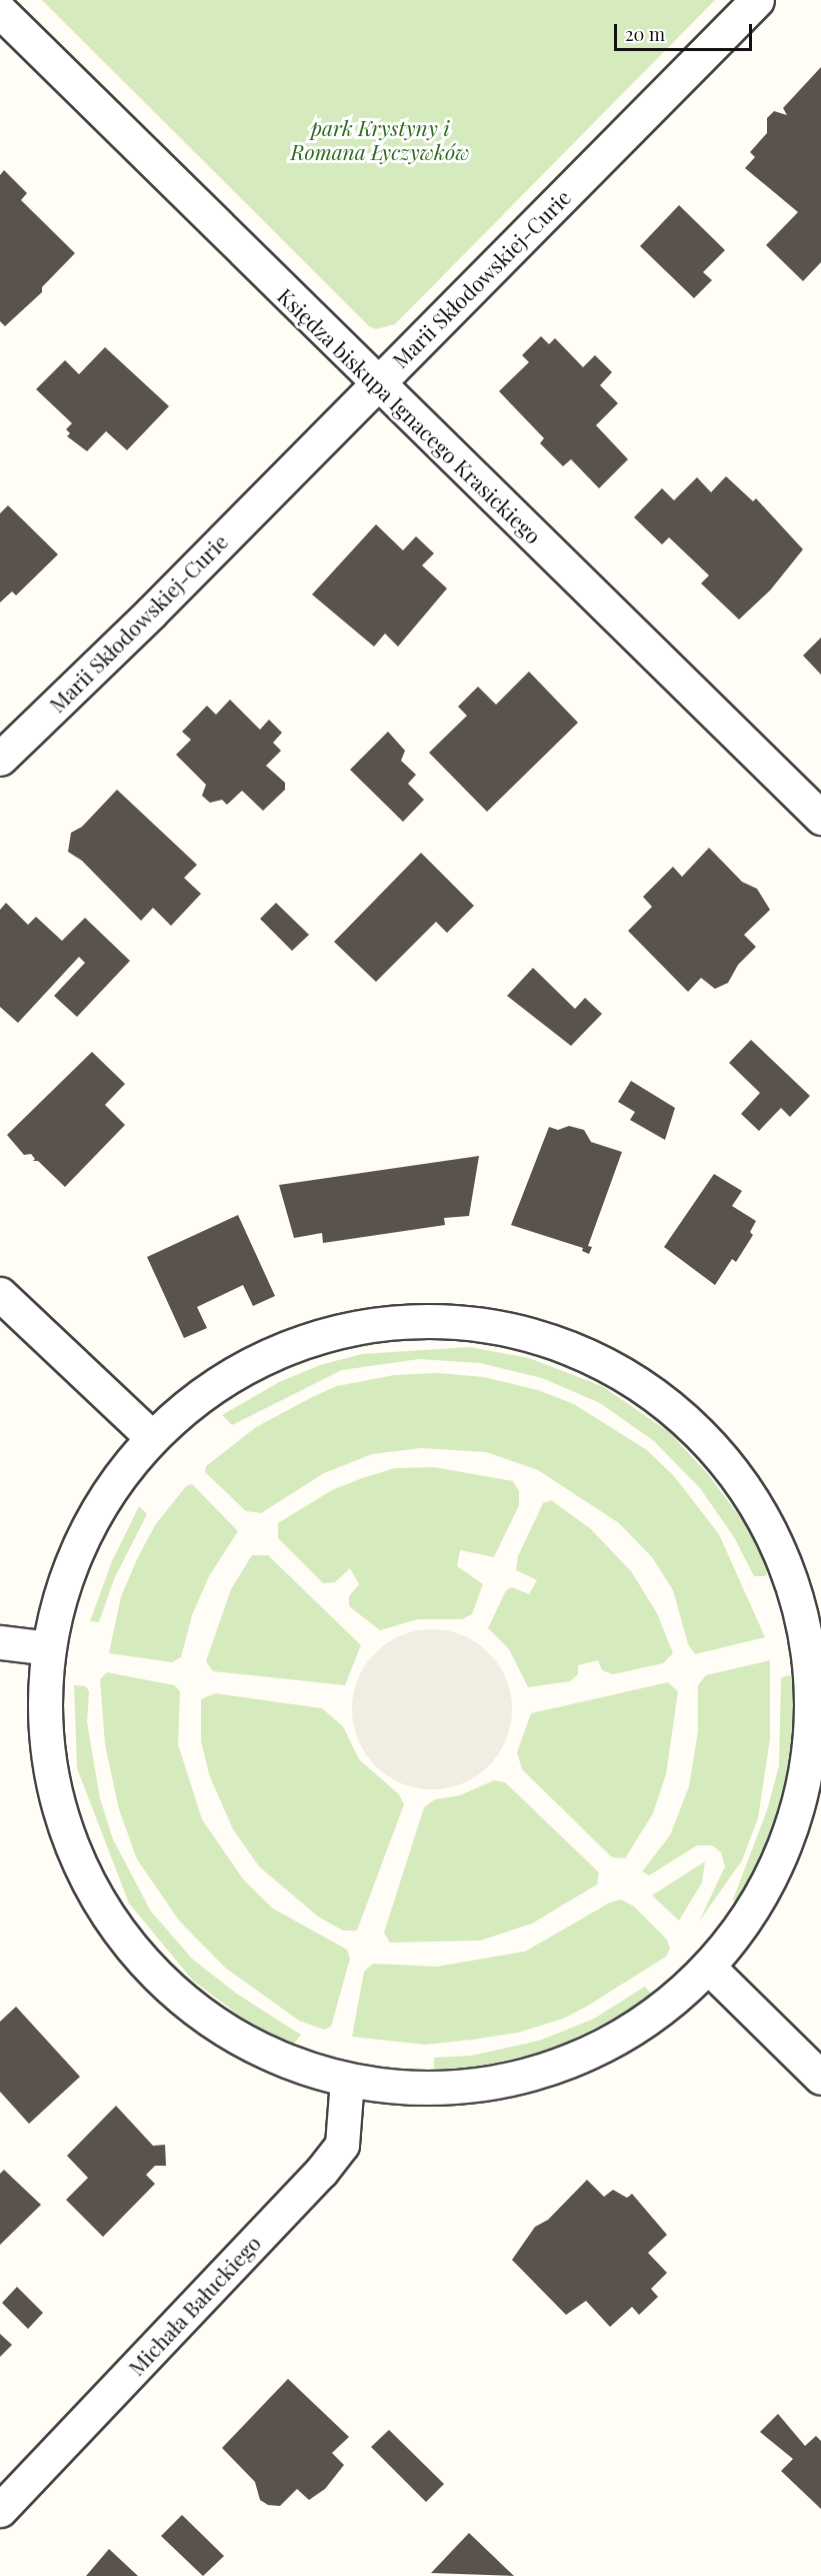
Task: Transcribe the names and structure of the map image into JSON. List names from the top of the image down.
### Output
{
  "streets": {
    "street": ["Marii Skłodowskiej-Curie", "Księdza biskupa Ignacego Krasickiego", "Michała Bałuckiego"]
  },
  "crossings": [
    ["Marii Skłodowskiej-Curie", "Księdza biskupa Ignacego Krasickiego"]
  ],
  "parks": ["park Krystyny i Romana Łyczywków"],
  "scale_bar": "20 m"
}
